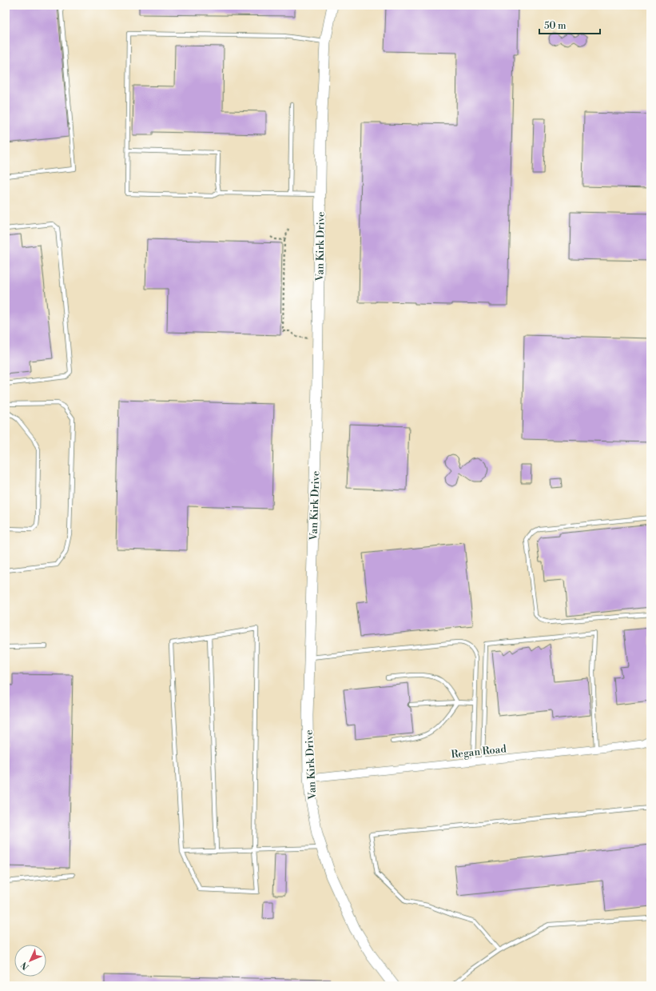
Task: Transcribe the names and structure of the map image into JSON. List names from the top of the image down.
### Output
{
  "streets": {
    "street": ["Van Kirk Drive", "Regan Road"]
  },
  "crossings": [
    ["Van Kirk Drive", "Regan Road"]
  ],
  "scale_bar": "50 m",
  "north": "bottom left"
}
